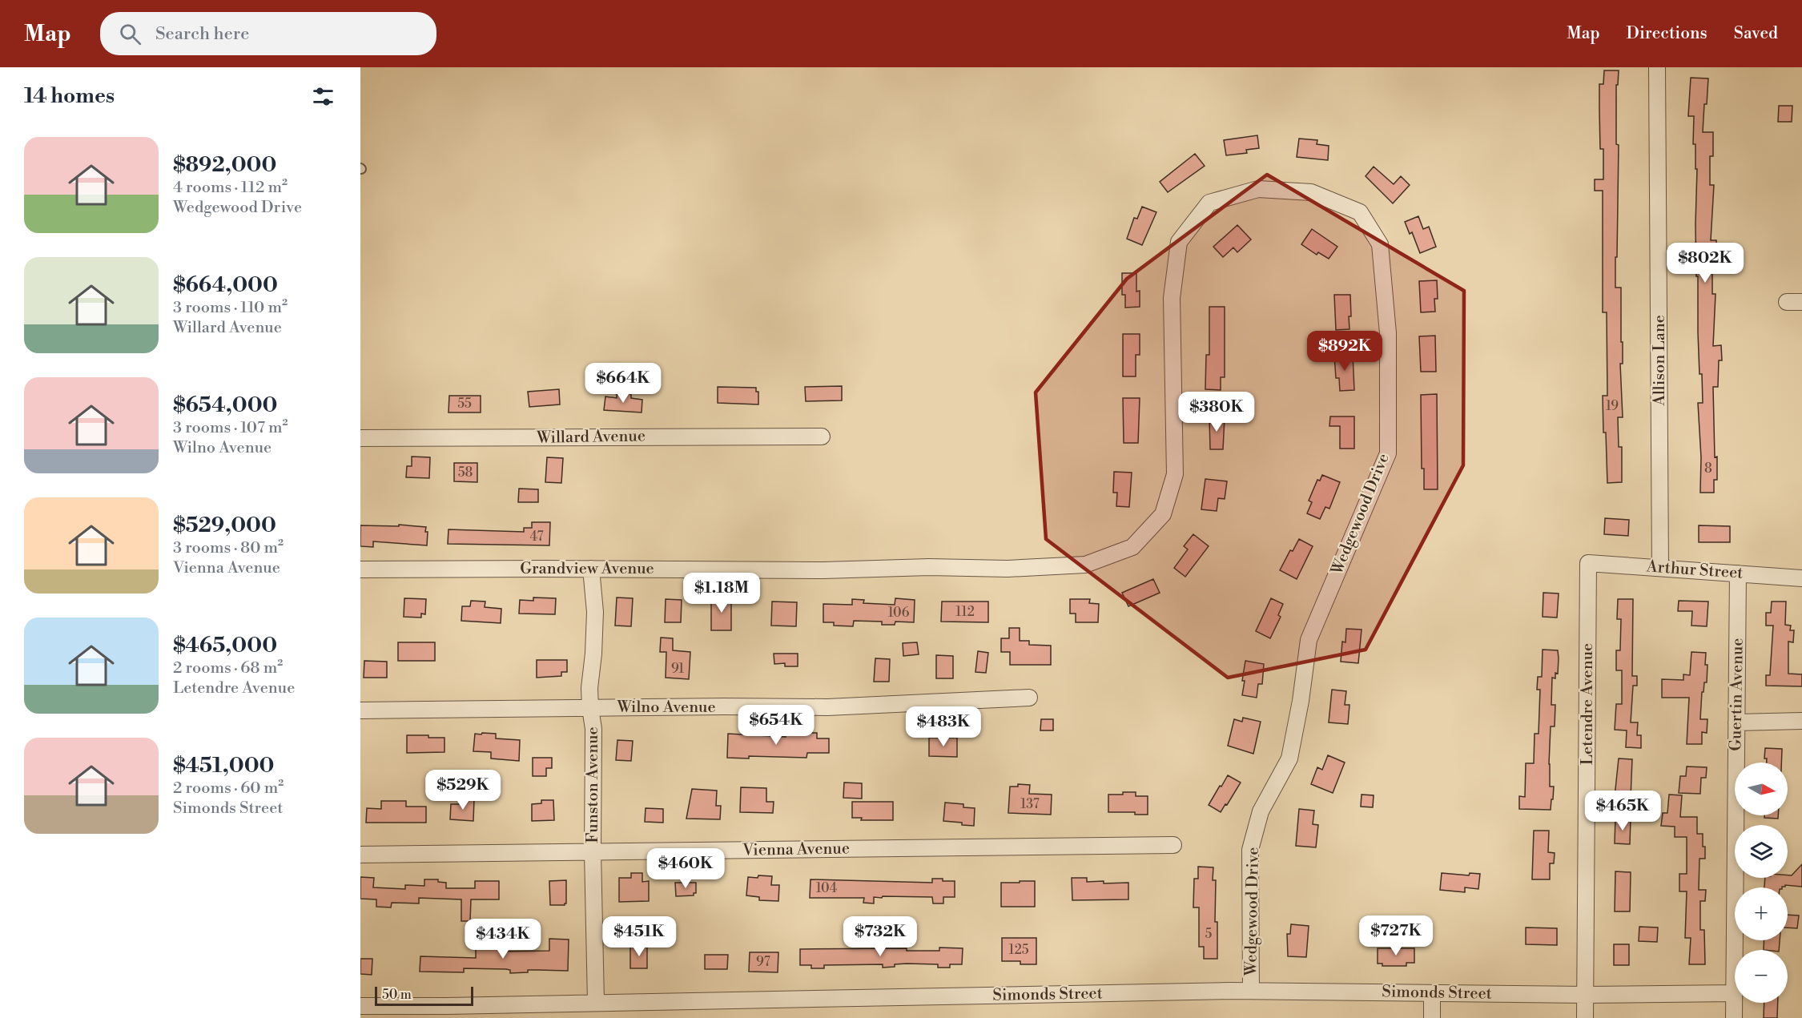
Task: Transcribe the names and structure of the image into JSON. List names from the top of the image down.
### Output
{
  "streets": {
    "street": [
      "Allison Lane",
      "Willard Avenue",
      "Wedgewood Drive",
      "Grandview Avenue",
      "Arthur Street",
      "Guertin Avenue",
      "Letendre Avenue",
      "Wilno Avenue",
      "Funston Avenue",
      "Vienna Avenue",
      "Simonds Street"
    ]
  },
  "crossings": [
    ["Allison Lane", "Arthur Street"],
    ["Wedgewood Drive", "Grandview Avenue"],
    ["Wedgewood Drive", "Simonds Street"],
    ["Grandview Avenue", "Funston Avenue"],
    ["Arthur Street", "Guertin Avenue"],
    ["Arthur Street", "Letendre Avenue"],
    ["Guertin Avenue", "Simonds Street"],
    ["Letendre Avenue", "Simonds Street"],
    ["Wilno Avenue", "Funston Avenue"],
    ["Funston Avenue", "Vienna Avenue"],
    ["Funston Avenue", "Simonds Street"]
  ],
  "house_numbers": [
    "55",
    "19",
    "8",
    "58",
    "47",
    "112",
    "106",
    "91",
    "137",
    "104",
    "5",
    "125",
    "97"
  ],
  "scale_bar": "50 m",
  "north": "right",
  "page": {
    "header": "Map",
    "search": "Search here",
    "nav": ["Map", "Directions", "Saved"],
    "heading": "14 homes",
    "list": [
      {
        "name": "$892,000",
        "note": "4 rooms · 112 m² · Wedgewood Drive"
      },
      {
        "name": "$664,000",
        "note": "3 rooms · 110 m² · Willard Avenue"
      },
      {
        "name": "$654,000",
        "note": "3 rooms · 107 m² · Wilno Avenue"
      },
      {
        "name": "$529,000",
        "note": "3 rooms · 80 m² · Vienna Avenue"
      },
      {
        "name": "$465,000",
        "note": "2 rooms · 68 m² · Letendre Avenue"
      },
      {
        "name": "$451,000",
        "note": "2 rooms · 60 m² · Simonds Street"
      }
    ],
    "price": [
      "$802K",
      "$892K",
      "$664K",
      "$380K",
      "$1.18M",
      "$654K",
      "$483K",
      "$529K",
      "$465K",
      "$460K",
      "$727K",
      "$451K",
      "$732K",
      "$434K"
    ],
    "map_buttons": ["+", "−"],
    "scale": "50 m"
  }
}
